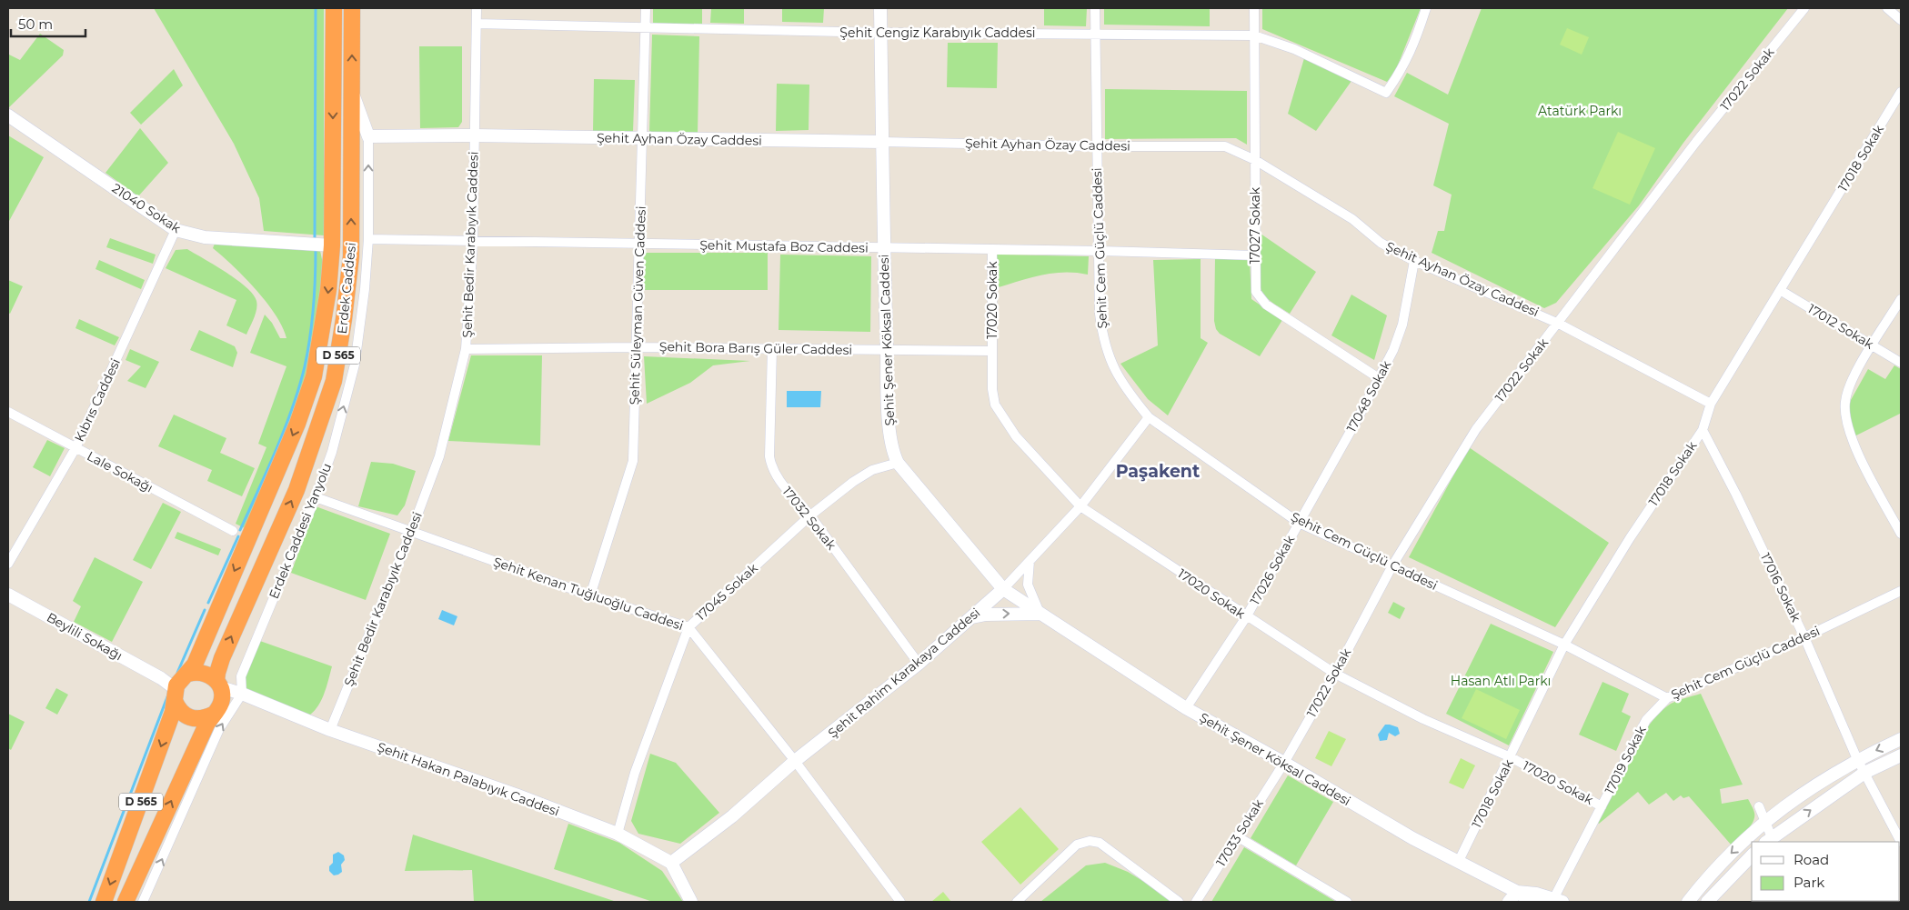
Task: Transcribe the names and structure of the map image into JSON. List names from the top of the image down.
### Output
{
  "streets": {
    "highway": ["Erdek Caddesi", "D 565"],
    "main road": [
      "Şehit Ayhan Özay Caddesi",
      "21040 Sokak",
      "Şehit Şener Köksal Caddesi",
      "Beylili Sokağı",
      "Şehit Rahim Karakaya Caddesi",
      "Şehit Hakan Palabıyık Caddesi"
    ],
    "street": [
      "Şehit Cengiz Karabıyık Caddesi",
      "17022 Sokak",
      "17018 Sokak",
      "17027 Sokak",
      "Şehit Bedir Karabıyık Caddesi",
      "Şehit Mustafa Boz Caddesi",
      "Şehit Cem Güçlü Caddesi",
      "17020 Sokak",
      "Şehit Süleyman Güven Caddesi",
      "17012 Sokak",
      "Şehit Bora Barış Güler Caddesi",
      "17048 Sokak",
      "Kıbrıs Caddesi",
      "Lale Sokağı",
      "17032 Sokak",
      "Erdek Caddesi Yanyolu",
      "17026 Sokak",
      "17016 Sokak",
      "17045 Sokak",
      "Şehit Kenan Tuğluoğlu Caddesi",
      "17019 Sokak",
      "17033 Sokak"
    ]
  },
  "crossings": [
    ["Şehit Cengiz Karabıyık Caddesi", "17027 Sokak"],
    ["Şehit Cengiz Karabıyık Caddesi", "Şehit Bedir Karabıyık Caddesi"],
    ["Şehit Cengiz Karabıyık Caddesi", "Şehit Cem Güçlü Caddesi"],
    ["Şehit Cengiz Karabıyık Caddesi", "Şehit Süleyman Güven Caddesi"],
    ["Şehit Cengiz Karabıyık Caddesi", "Şehit Şener Köksal Caddesi"],
    ["17022 Sokak", "Şehit Ayhan Özay Caddesi"],
    ["17022 Sokak", "Şehit Cem Güçlü Caddesi"],
    ["17022 Sokak", "17020 Sokak"],
    ["17022 Sokak", "Şehit Şener Köksal Caddesi"],
    ["17022 Sokak", "17033 Sokak"],
    ["Şehit Ayhan Özay Caddesi", "17018 Sokak"],
    ["Şehit Ayhan Özay Caddesi", "17027 Sokak"],
    ["Şehit Ayhan Özay Caddesi", "Şehit Bedir Karabıyık Caddesi"],
    ["Şehit Ayhan Özay Caddesi", "Şehit Cem Güçlü Caddesi"],
    ["Şehit Ayhan Özay Caddesi", "Şehit Süleyman Güven Caddesi"],
    ["Şehit Ayhan Özay Caddesi", "Şehit Şener Köksal Caddesi"],
    ["Şehit Ayhan Özay Caddesi", "17048 Sokak"],
    ["Şehit Ayhan Özay Caddesi", "Erdek Caddesi Yanyolu"],
    ["17018 Sokak", "Şehit Cem Güçlü Caddesi"],
    ["17018 Sokak", "17020 Sokak"],
    ["17018 Sokak", "17012 Sokak"],
    ["17018 Sokak", "Şehit Şener Köksal Caddesi"],
    ["17018 Sokak", "17016 Sokak"],
    ["21040 Sokak", "Erdek Caddesi"],
    ["21040 Sokak", "Kıbrıs Caddesi"],
    ["17027 Sokak", "Şehit Mustafa Boz Caddesi"],
    ["17027 Sokak", "17048 Sokak"],
    ["Şehit Bedir Karabıyık Caddesi", "Şehit Mustafa Boz Caddesi"],
    ["Şehit Bedir Karabıyık Caddesi", "Şehit Bora Barış Güler Caddesi"],
    ["Şehit Bedir Karabıyık Caddesi", "Şehit Kenan Tuğluoğlu Caddesi"],
    ["Şehit Bedir Karabıyık Caddesi", "Şehit Hakan Palabıyık Caddesi"],
    ["Şehit Mustafa Boz Caddesi", "Şehit Cem Güçlü Caddesi"],
    ["Şehit Mustafa Boz Caddesi", "17020 Sokak"],
    ["Şehit Mustafa Boz Caddesi", "Şehit Süleyman Güven Caddesi"],
    ["Şehit Mustafa Boz Caddesi", "Şehit Şener Köksal Caddesi"],
    ["Şehit Mustafa Boz Caddesi", "Erdek Caddesi Yanyolu"],
    ["Şehit Cem Güçlü Caddesi", "17048 Sokak"],
    ["Şehit Cem Güçlü Caddesi", "17026 Sokak"],
    ["Şehit Cem Güçlü Caddesi", "17016 Sokak"],
    ["Şehit Cem Güçlü Caddesi", "Şehit Rahim Karakaya Caddesi"],
    ["Şehit Cem Güçlü Caddesi", "17019 Sokak"],
    ["Erdek Caddesi", "Beylili Sokağı"],
    ["Erdek Caddesi", "Şehit Hakan Palabıyık Caddesi"],
    ["17020 Sokak", "Şehit Bora Barış Güler Caddesi"],
    ["17020 Sokak", "17026 Sokak"],
    ["17020 Sokak", "Şehit Rahim Karakaya Caddesi"],
    ["17020 Sokak", "17019 Sokak"],
    ["Şehit Süleyman Güven Caddesi", "Şehit Bora Barış Güler Caddesi"],
    ["Şehit Süleyman Güven Caddesi", "Şehit Kenan Tuğluoğlu Caddesi"],
    ["Şehit Şener Köksal Caddesi", "Şehit Bora Barış Güler Caddesi"],
    ["Şehit Şener Köksal Caddesi", "17026 Sokak"],
    ["Şehit Şener Köksal Caddesi", "17045 Sokak"],
    ["Şehit Şener Köksal Caddesi", "Şehit Rahim Karakaya Caddesi"],
    ["Şehit Şener Köksal Caddesi", "17019 Sokak"],
    ["Şehit Şener Köksal Caddesi", "17033 Sokak"],
    ["Şehit Bora Barış Güler Caddesi", "17032 Sokak"],
    ["17048 Sokak", "17026 Sokak"],
    ["Kıbrıs Caddesi", "Lale Sokağı"],
    ["17032 Sokak", "17045 Sokak"],
    ["17032 Sokak", "Şehit Rahim Karakaya Caddesi"],
    ["Erdek Caddesi Yanyolu", "Şehit Kenan Tuğluoğlu Caddesi"],
    ["Erdek Caddesi Yanyolu", "Şehit Hakan Palabıyık Caddesi"],
    ["17045 Sokak", "Şehit Kenan Tuğluoğlu Caddesi"],
    ["17045 Sokak", "Şehit Hakan Palabıyık Caddesi"],
    ["Şehit Kenan Tuğluoğlu Caddesi", "Şehit Rahim Karakaya Caddesi"],
    ["Beylili Sokağı", "Şehit Hakan Palabıyık Caddesi"],
    ["Şehit Rahim Karakaya Caddesi", "Şehit Hakan Palabıyık Caddesi"]
  ],
  "one_way": ["Erdek Caddesi Yanyolu"],
  "districts": ["Paşakent"],
  "parks": ["Atatürk Parkı", "Hasan Atlı Parkı"],
  "legend": ["Road", "Park"],
  "scale_bar": "50 m"
}
